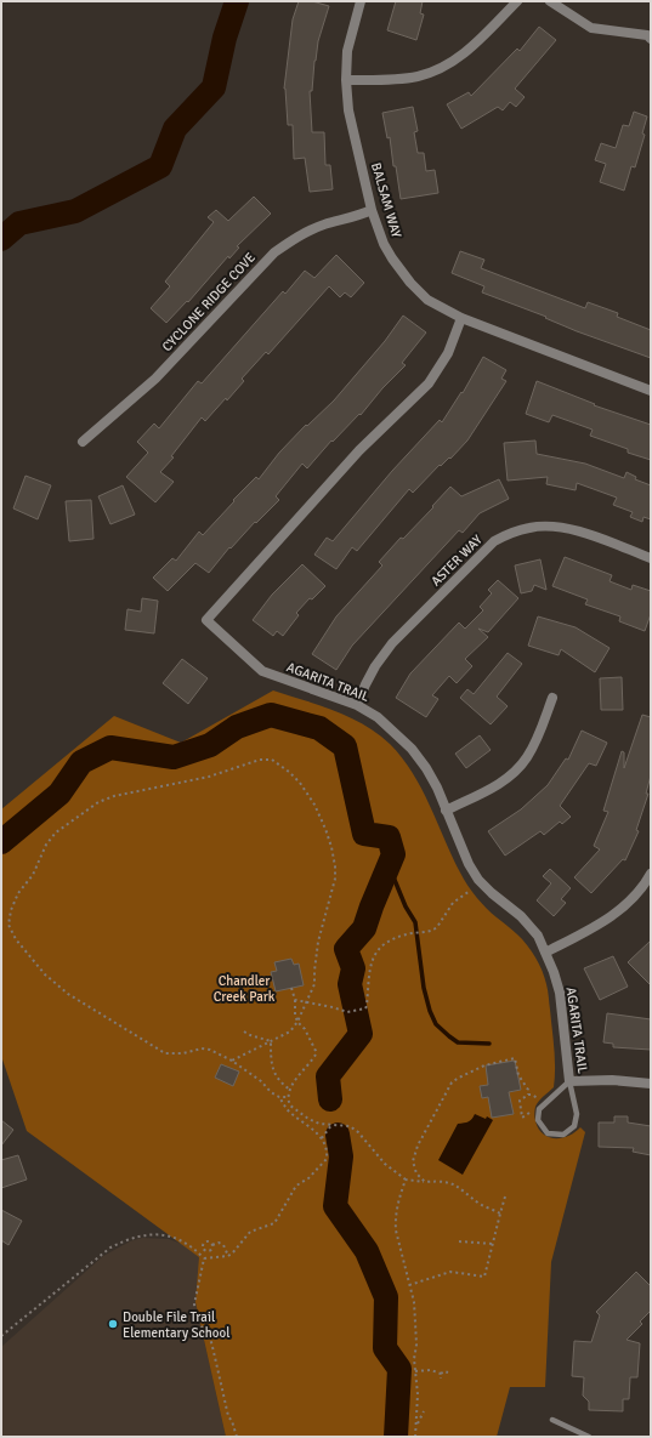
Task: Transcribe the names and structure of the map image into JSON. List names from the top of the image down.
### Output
{
  "streets": {
    "street": [
      "BALSAM WAY",
      "CYCLONE RIDGE COVE",
      "ASTER WAY",
      "AGARITA TRAIL"
    ]
  },
  "crossings": [
    ["BALSAM WAY", "CYCLONE RIDGE COVE"],
    ["BALSAM WAY", "AGARITA TRAIL"],
    ["ASTER WAY", "AGARITA TRAIL"]
  ],
  "parks": ["Chandler Creek Park"],
  "places": ["Double File Trail Elementary School"]
}
